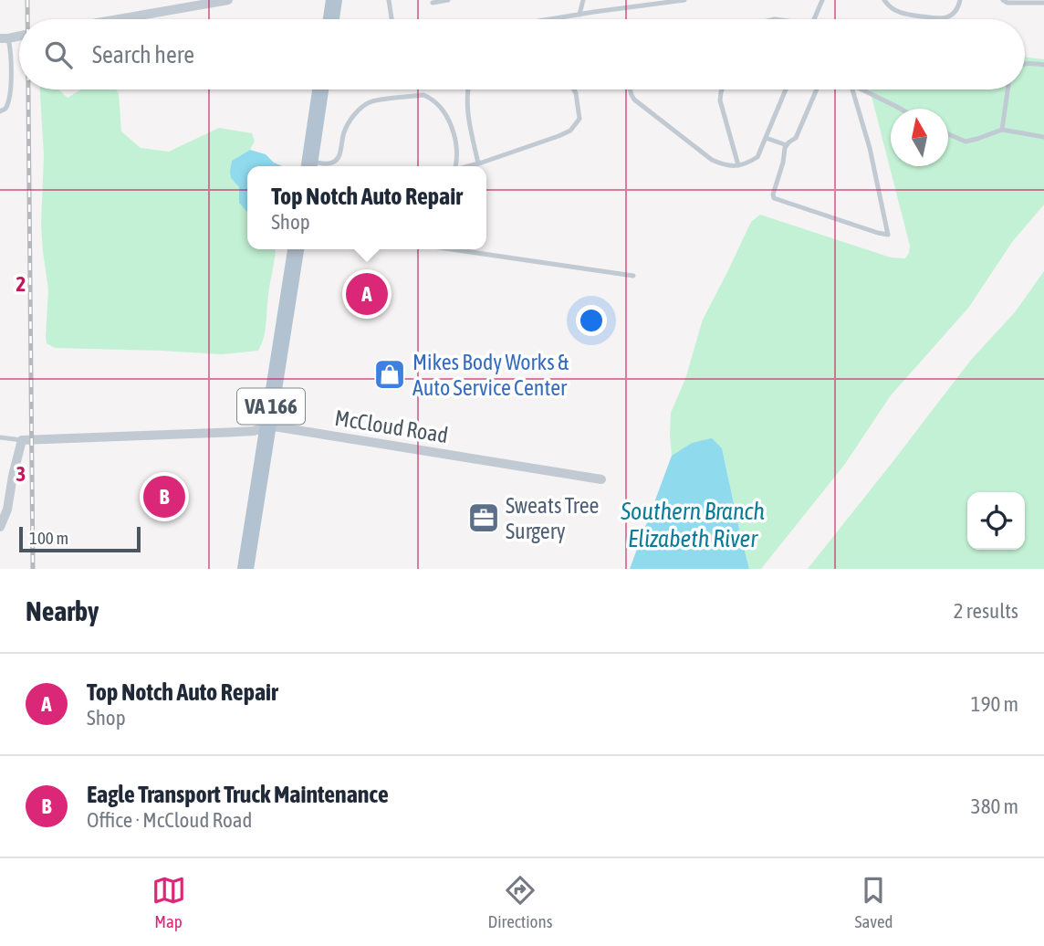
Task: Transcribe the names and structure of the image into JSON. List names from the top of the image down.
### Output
{
  "streets": {
    "main road": ["VA 166"],
    "street": ["McCloud Road"]
  },
  "crossings": [
    ["VA 166", "McCloud Road"]
  ],
  "water": ["Southern Branch Elizabeth River"],
  "places": {
    "shop": ["Mikes Body Works & Auto Service Center"],
    "office": ["Sweats Tree Surgery"]
  },
  "scale_bar": "100 m",
  "north": "top",
  "page": {
    "search": "Search here",
    "popup": ["Top Notch Auto Repair", "Shop"],
    "pins": ["A", "B"],
    "scale": "100 m",
    "heading": ["Nearby", "2 results"],
    "list": [
      {
        "mark": "A",
        "name": "Top Notch Auto Repair",
        "note": "Shop",
        "value": "190 m"
      },
      {
        "mark": "B",
        "name": "Eagle Transport Truck Maintenance",
        "note": "Office · McCloud Road",
        "value": "380 m"
      }
    ],
    "nav": ["Map", "Directions", "Saved"]
  },
  "grid": {
    "rows": ["2", "3"]
  }
}
